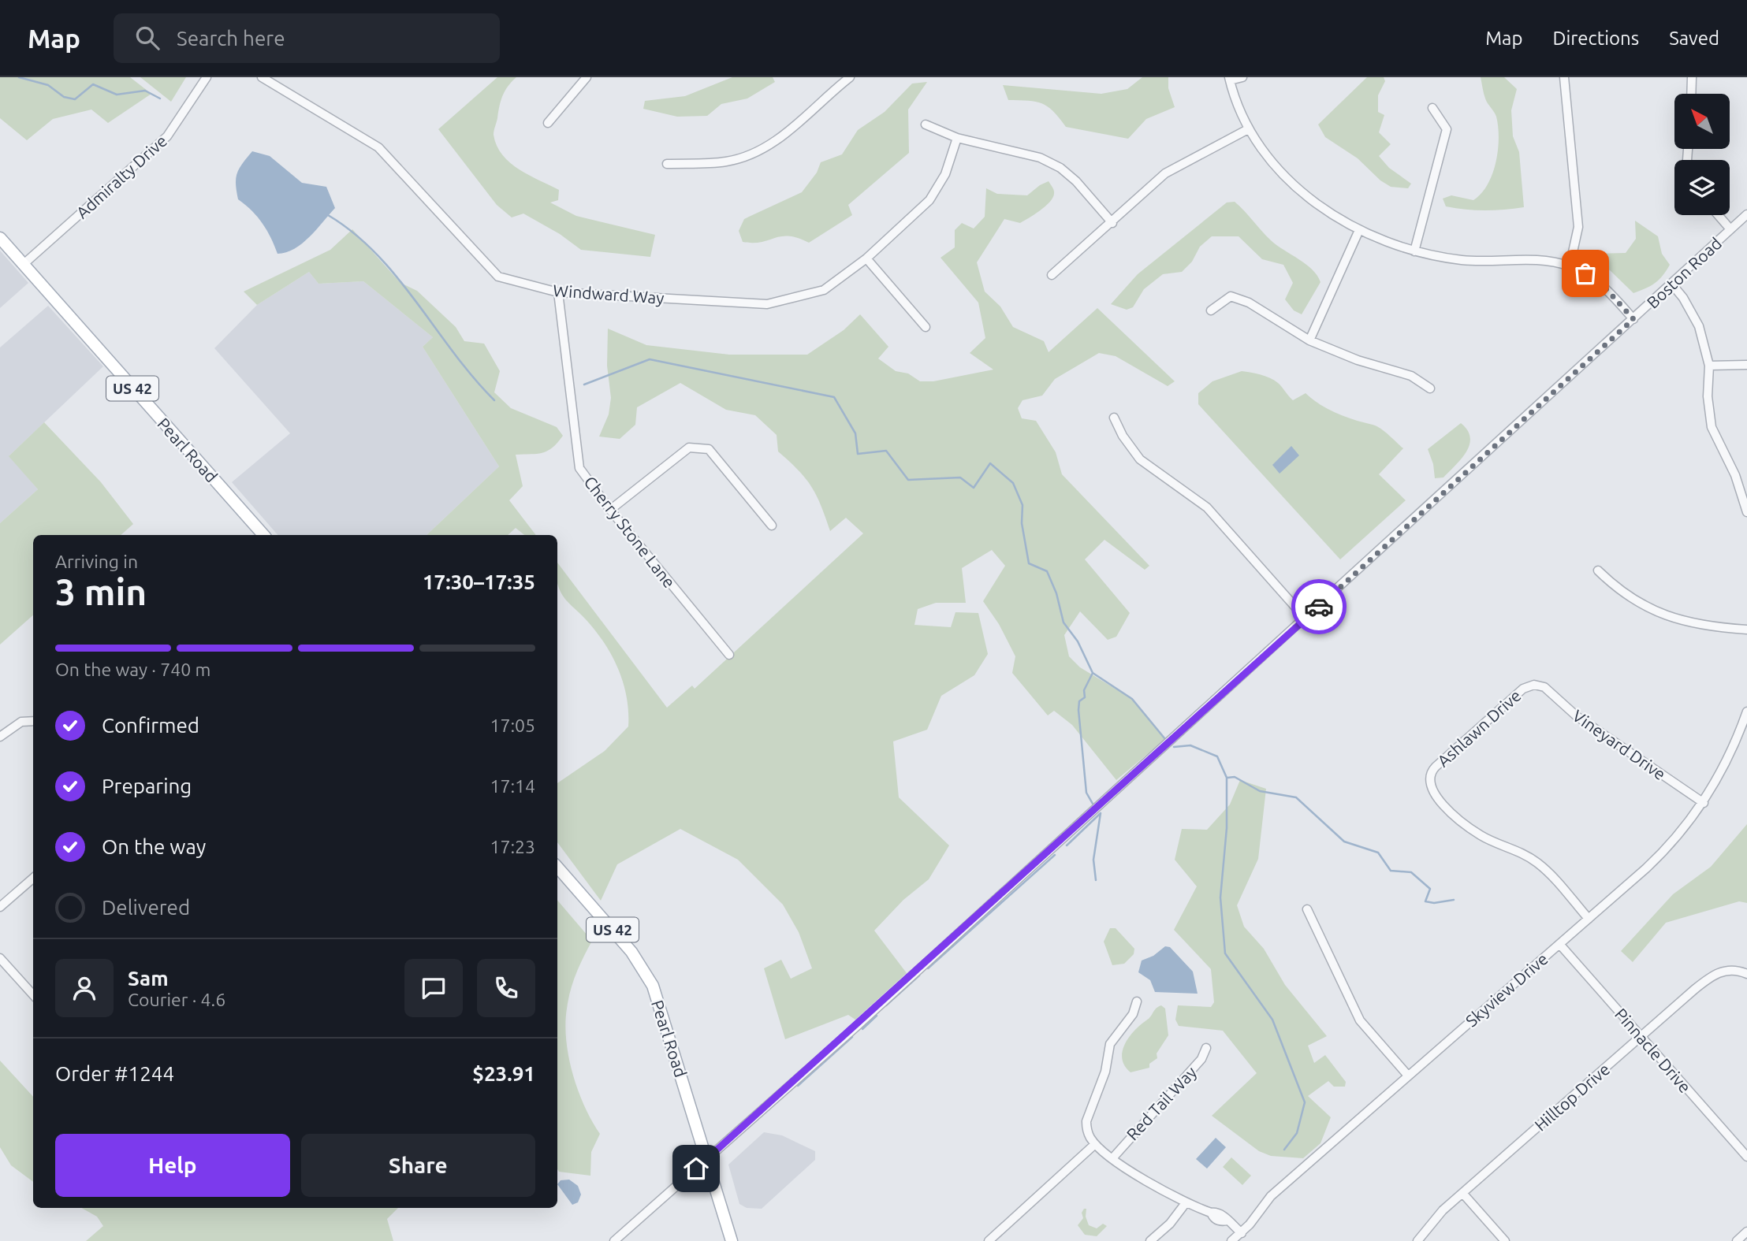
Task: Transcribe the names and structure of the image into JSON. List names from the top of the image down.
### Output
{
  "streets": {
    "main road": ["US 42", "Pearl Road"],
    "street": [
      "Admiralty Drive",
      "Boston Road",
      "Windward Way",
      "Cherry Stone Lane",
      "Ashlawn Drive",
      "Vineyard Drive",
      "Skyview Drive",
      "Pinnacle Drive",
      "Hilltop Drive",
      "Red Tail Way"
    ]
  },
  "crossings": [
    ["Admiralty Drive", "Pearl Road"],
    ["Boston Road", "Pearl Road"],
    ["Windward Way", "Cherry Stone Lane"],
    ["Ashlawn Drive", "Vineyard Drive"],
    ["Ashlawn Drive", "Skyview Drive"],
    ["Vineyard Drive", "Skyview Drive"],
    ["Skyview Drive", "Pinnacle Drive"],
    ["Pinnacle Drive", "Hilltop Drive"]
  ],
  "north": "top left",
  "page": {
    "header": "Map",
    "search": "Search here",
    "nav": ["Map", "Directions", "Saved"],
    "heading": ["3 min", "Arriving in", "17:30–17:35"],
    "panel": [
      "Sam",
      "Courier · 4.6",
      "Order #1244",
      "$23.91"
    ],
    "bar": "On the way · 740 m",
    "list": [
      ["Confirmed", "17:05"],
      ["Preparing", "17:14"],
      ["On the way", "17:23"],
      "Delivered"
    ],
    "buttons": ["Help", "Share"]
  }
}
